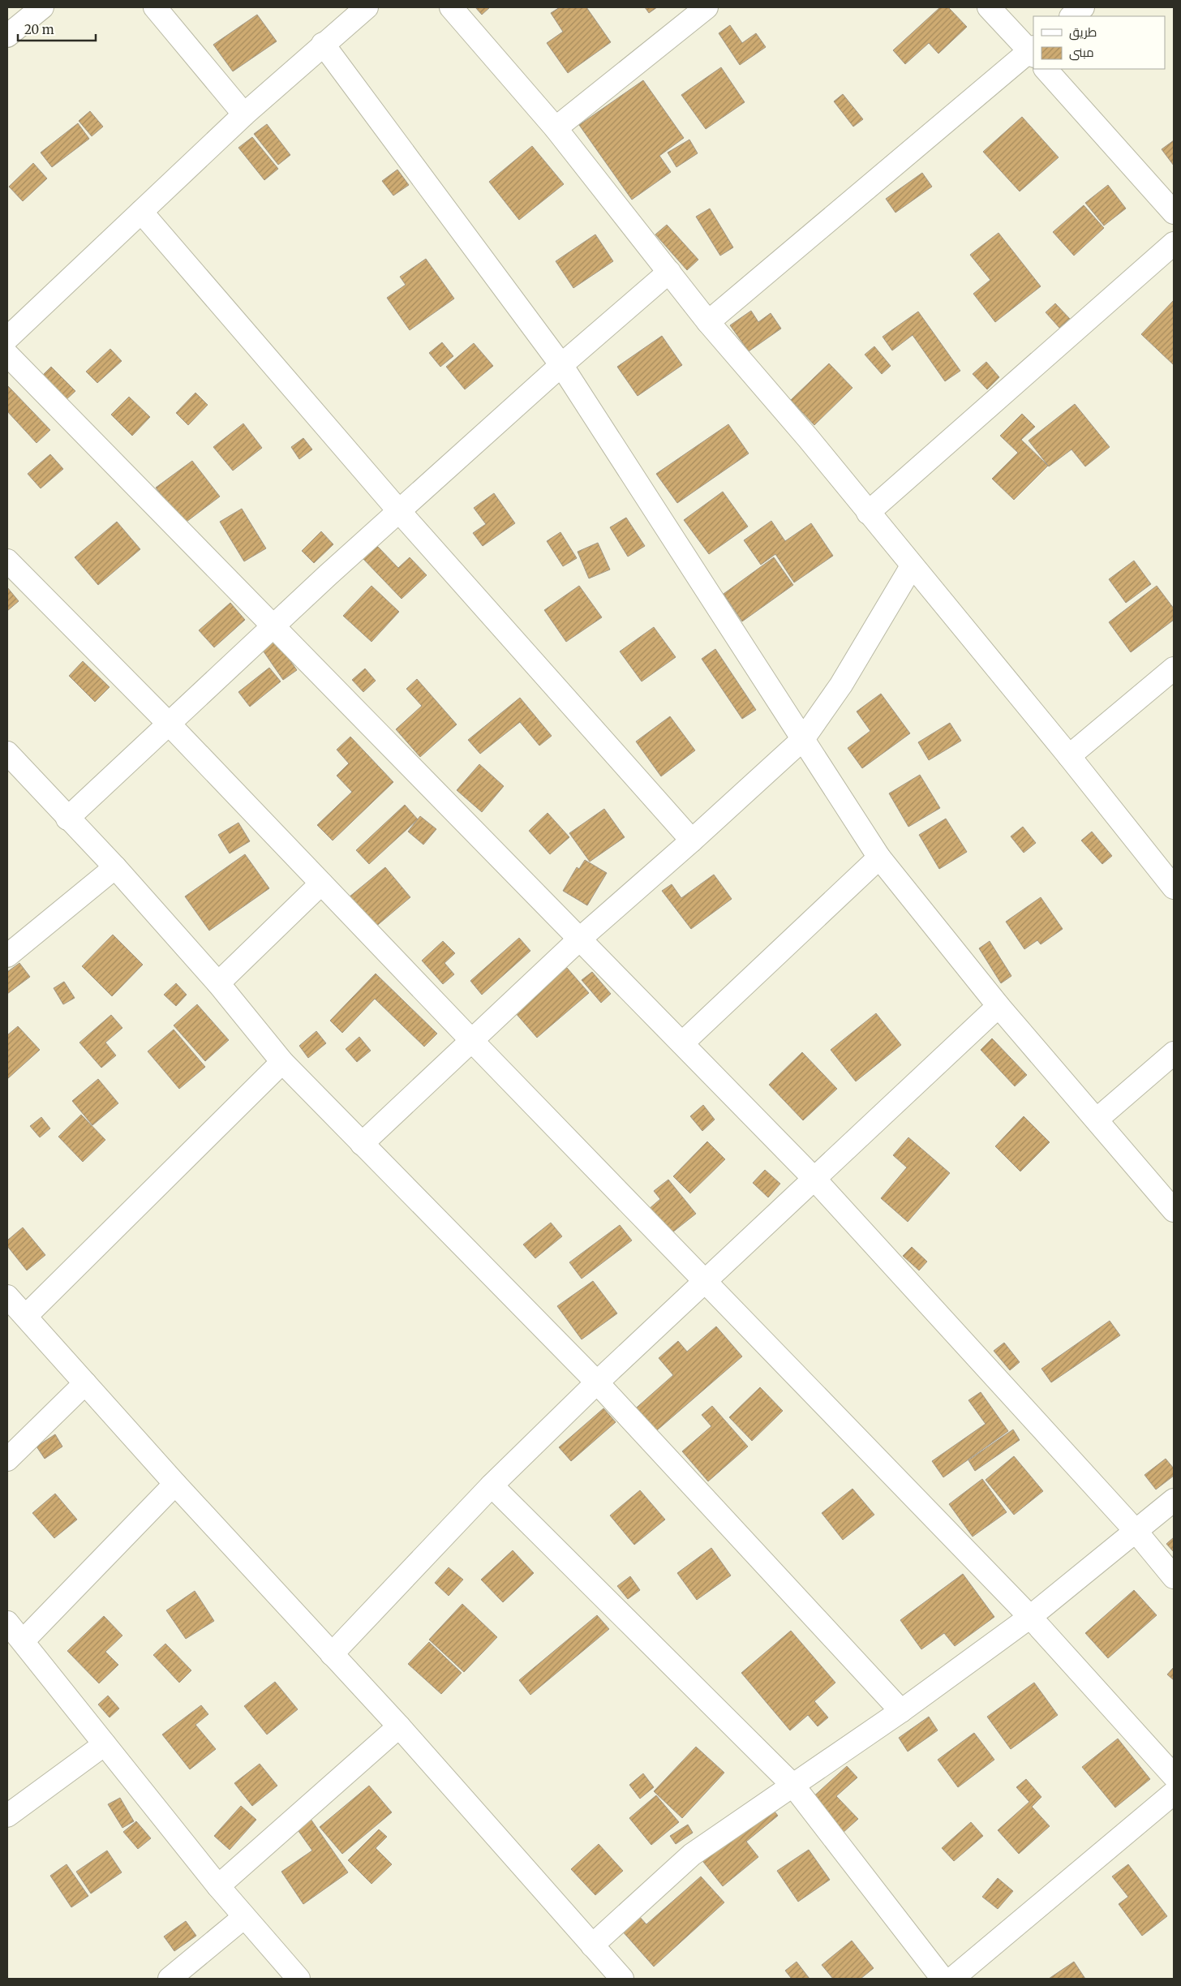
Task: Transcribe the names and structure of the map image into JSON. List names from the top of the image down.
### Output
{
  "legend": ["طريق", "مبنى"],
  "scale_bar": "20 m"
}
